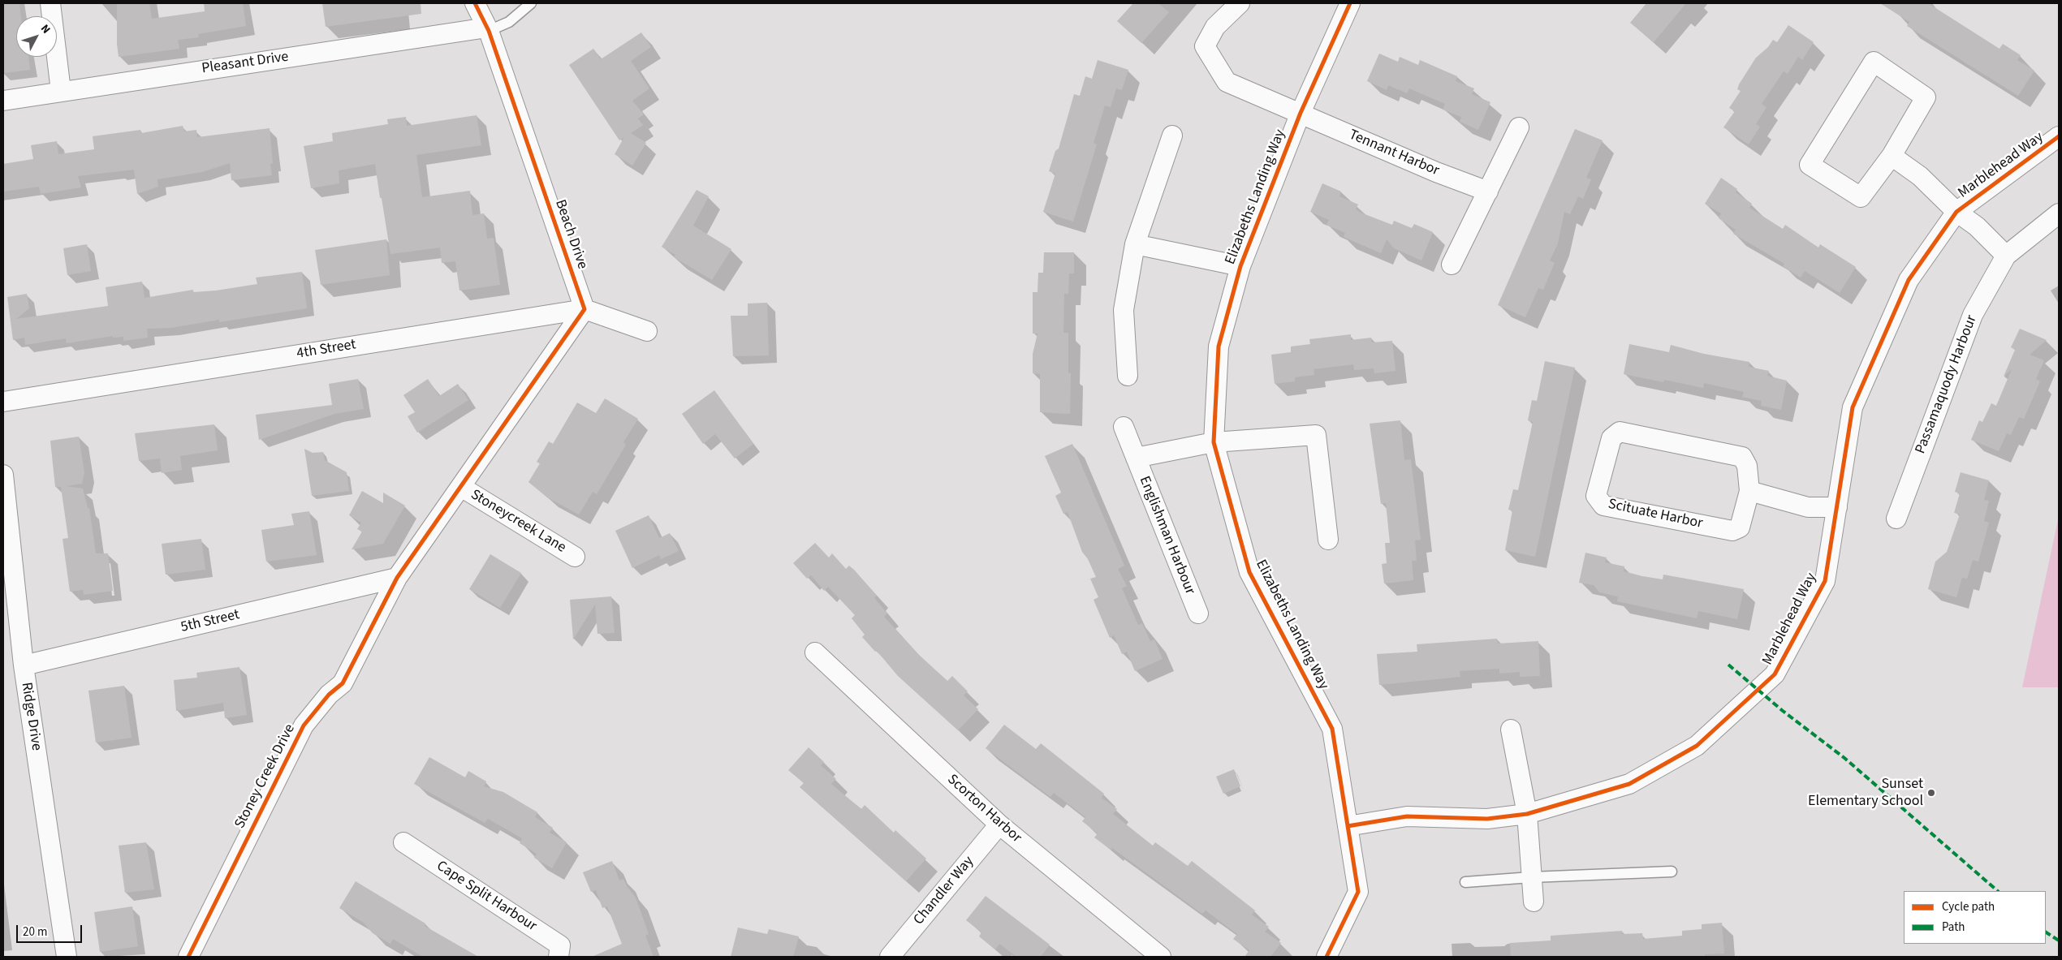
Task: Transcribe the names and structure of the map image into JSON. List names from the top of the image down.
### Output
{
  "streets": {
    "street": [
      "Pleasant Drive",
      "Tennant Harbor",
      "Marblehead Way",
      "Elizabeths Landing Way",
      "Beach Drive",
      "4th Street",
      "Passamaquody Harbour",
      "Scituate Harbor",
      "Stoneycreek Lane",
      "Englishman Harbour",
      "5th Street",
      "Ridge Drive",
      "Stoney Creek Drive",
      "Scorton Harbor",
      "Chandler Way",
      "Cape Split Harbour"
    ]
  },
  "crossings": [
    ["Pleasant Drive", "Beach Drive"],
    ["Tennant Harbor", "Elizabeths Landing Way"],
    ["Marblehead Way", "Elizabeths Landing Way"],
    ["Elizabeths Landing Way", "Englishman Harbour"],
    ["Beach Drive", "4th Street"],
    ["Beach Drive", "Stoney Creek Drive"],
    ["4th Street", "Stoney Creek Drive"],
    ["Stoneycreek Lane", "Stoney Creek Drive"],
    ["5th Street", "Ridge Drive"],
    ["5th Street", "Stoney Creek Drive"],
    ["Scorton Harbor", "Chandler Way"]
  ],
  "places": ["Sunset Elementary School"],
  "legend": ["Cycle path", "Path"],
  "scale_bar": "20 m",
  "north": "top right"
}
